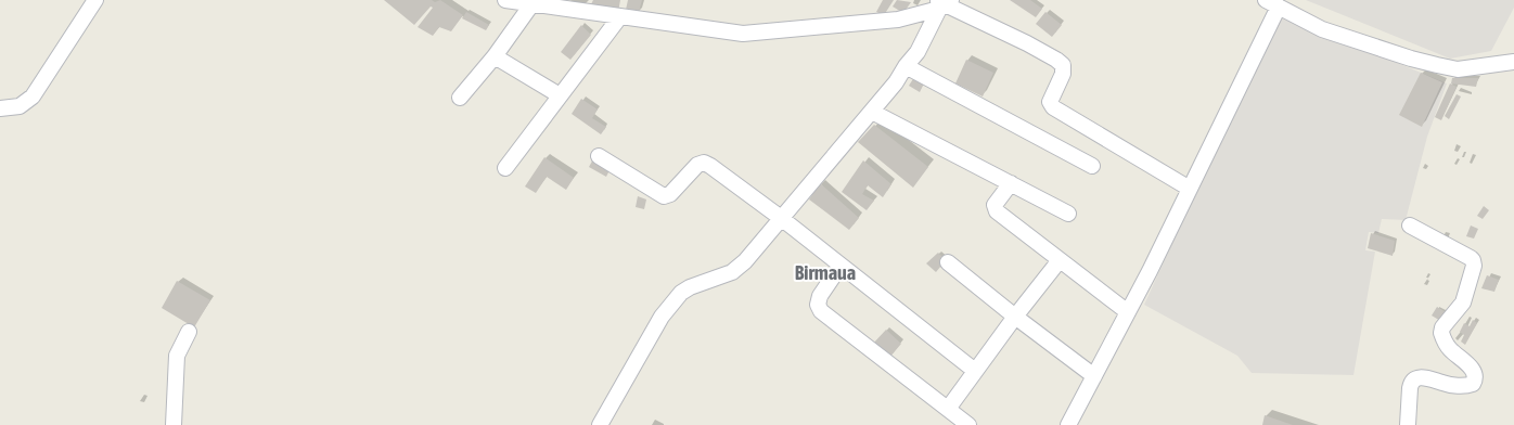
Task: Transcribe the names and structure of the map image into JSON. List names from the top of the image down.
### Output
{
  "districts": ["Birmaua"]
}
